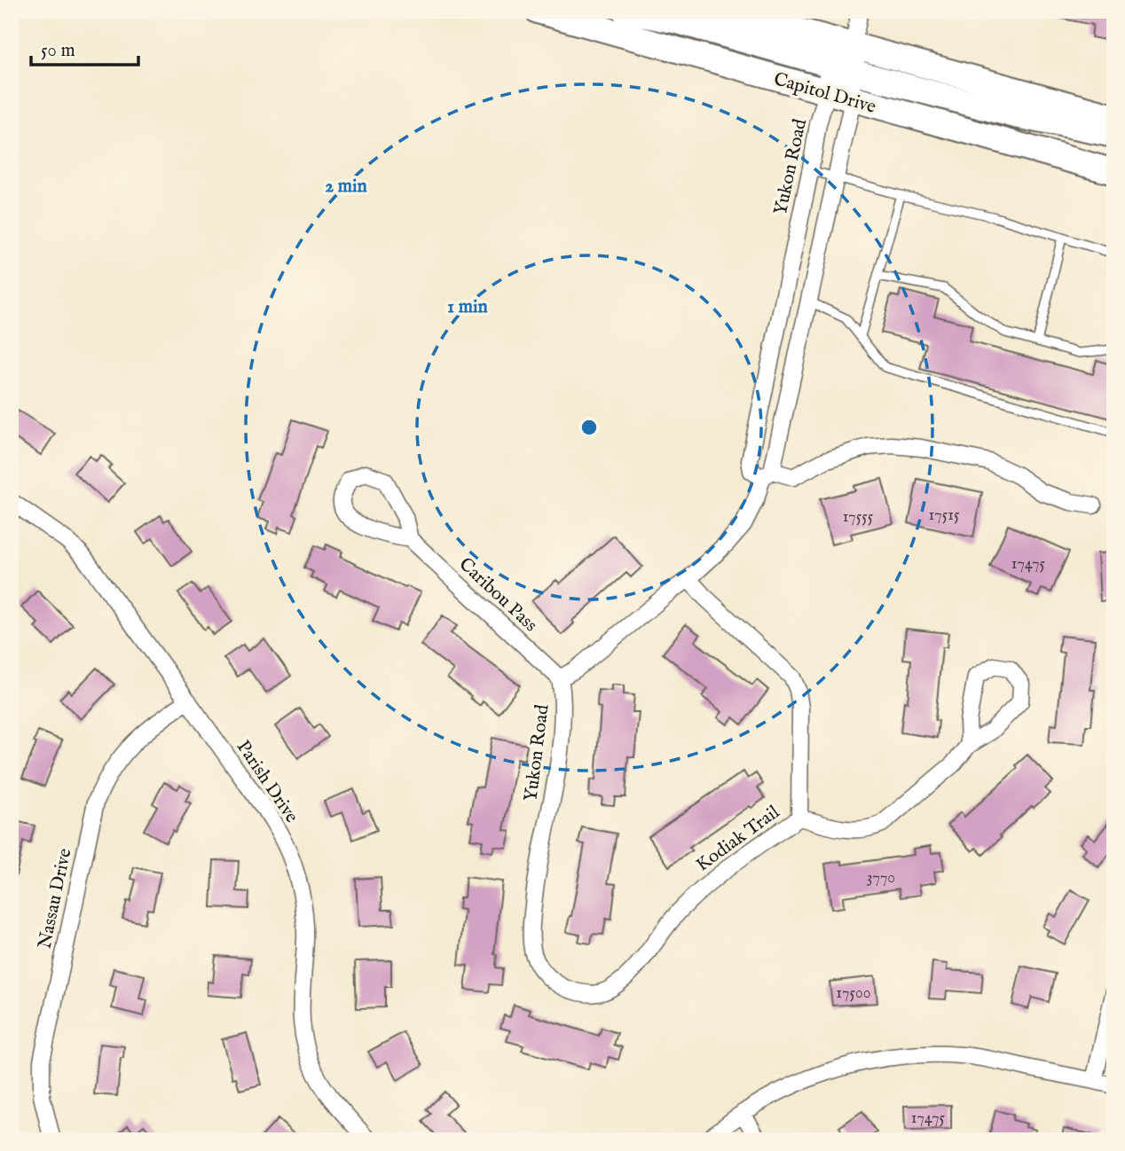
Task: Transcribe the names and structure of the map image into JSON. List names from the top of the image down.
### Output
{
  "streets": {
    "main road": ["Capitol Drive"],
    "street": [
      "Yukon Road",
      "Caribou Pass",
      "Parish Drive",
      "Kodiak Trail",
      "Nassau Drive"
    ]
  },
  "crossings": [
    ["Capitol Drive", "Yukon Road"],
    ["Yukon Road", "Caribou Pass"],
    ["Yukon Road", "Kodiak Trail"],
    ["Parish Drive", "Nassau Drive"]
  ],
  "house_numbers": [
    "17515",
    "17555",
    "17475",
    "3770",
    "17500",
    "17475"
  ],
  "scale_bar": "50 m",
  "rings": ["2 min", "1 min"]
}
